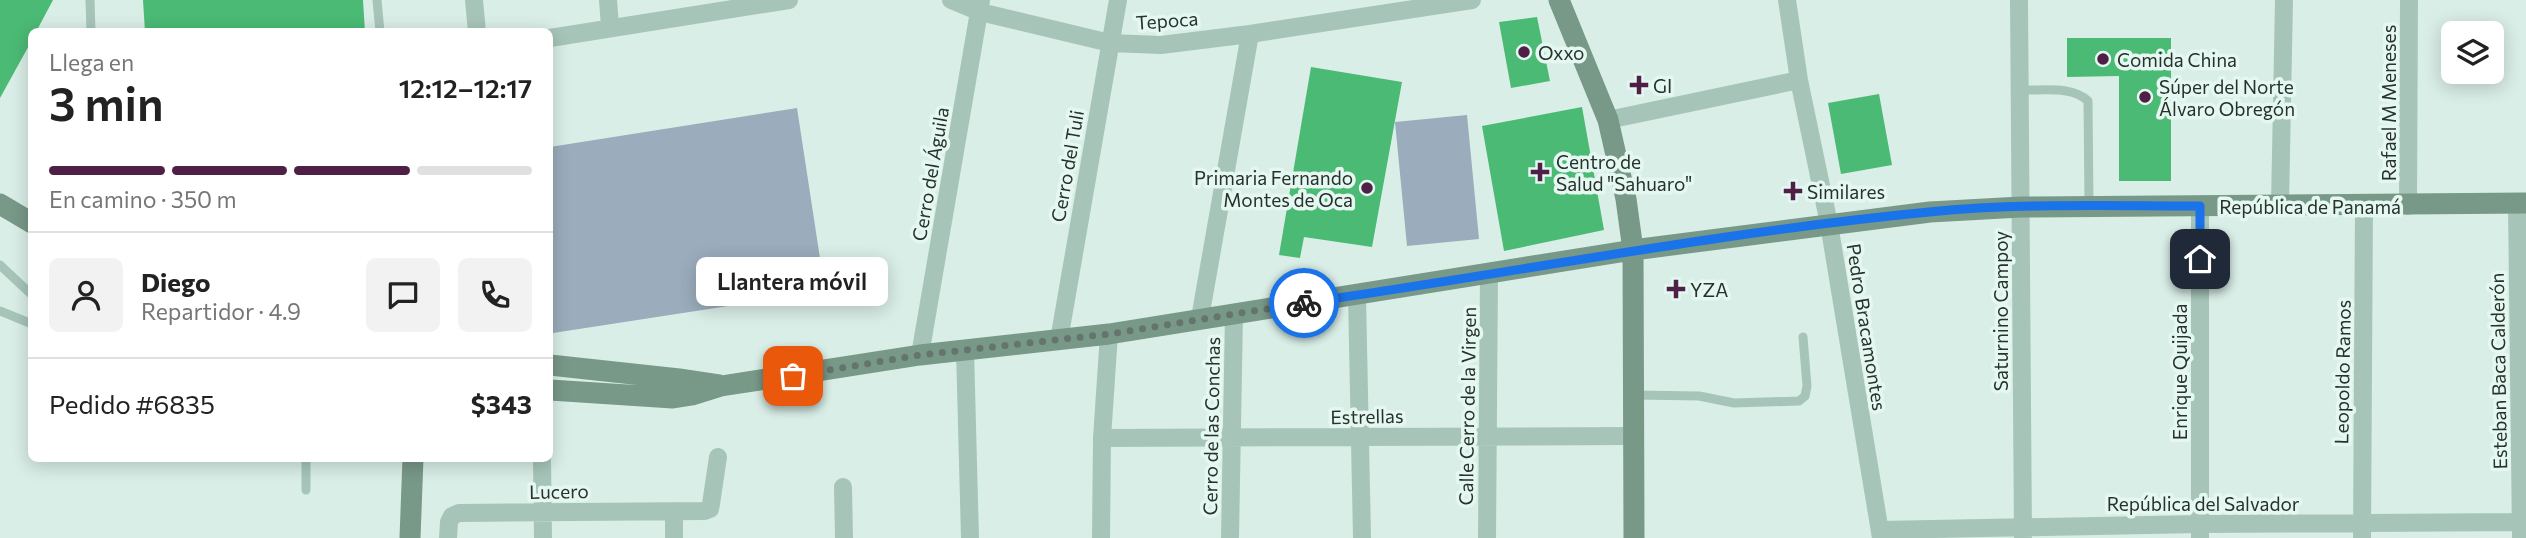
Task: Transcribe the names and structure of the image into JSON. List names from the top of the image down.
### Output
{
  "streets": {
    "main road": ["República de Panamá"],
    "street": [
      "Tepoca",
      "Rafael M Meneses",
      "Cerro del Tuli",
      "Cerro del Águila",
      "Saturnino Campoy",
      "Pedro Bracamontes",
      "Esteban Baca Calderón",
      "Enrique Quijada",
      "Leopoldo Ramos",
      "Calle Cerro de la Virgen",
      "Estrellas",
      "Cerro de las Conchas",
      "Lucero",
      "República del Salvador"
    ]
  },
  "crossings": [
    ["Tepoca", "Cerro del Tuli"],
    ["Tepoca", "Cerro del Águila"],
    ["Tepoca", "Cerro de las Conchas"],
    ["Rafael M Meneses", "República de Panamá"],
    ["Cerro del Tuli", "República de Panamá"],
    ["Cerro del Águila", "República de Panamá"],
    ["República de Panamá", "Saturnino Campoy"],
    ["República de Panamá", "Pedro Bracamontes"],
    ["República de Panamá", "Esteban Baca Calderón"],
    ["República de Panamá", "Enrique Quijada"],
    ["República de Panamá", "Leopoldo Ramos"],
    ["República de Panamá", "Calle Cerro de la Virgen"],
    ["República de Panamá", "Cerro de las Conchas"],
    ["Saturnino Campoy", "República del Salvador"],
    ["Pedro Bracamontes", "República del Salvador"],
    ["Esteban Baca Calderón", "República del Salvador"],
    ["Enrique Quijada", "República del Salvador"],
    ["Leopoldo Ramos", "República del Salvador"],
    ["Calle Cerro de la Virgen", "Estrellas"],
    ["Estrellas", "Cerro de las Conchas"]
  ],
  "places": {
    "other": [
      "Oxxo",
      "Comida China",
      "Súper del Norte Álvaro Obregón",
      "Primaria Fernando Montes de Oca",
      "Llantera móvil"
    ],
    "health": [
      "GI",
      "Centro de Salud \"Sahuaro\"",
      "Similares",
      "YZA"
    ]
  },
  "page": {
    "heading": ["3 min", "Llega en", "12:12–12:17"],
    "panel": [
      "Diego",
      "Repartidor · 4.9",
      "Pedido #6835",
      "$343"
    ],
    "bar": "En camino · 350 m",
    "bubble": "Llantera móvil"
  }
}
